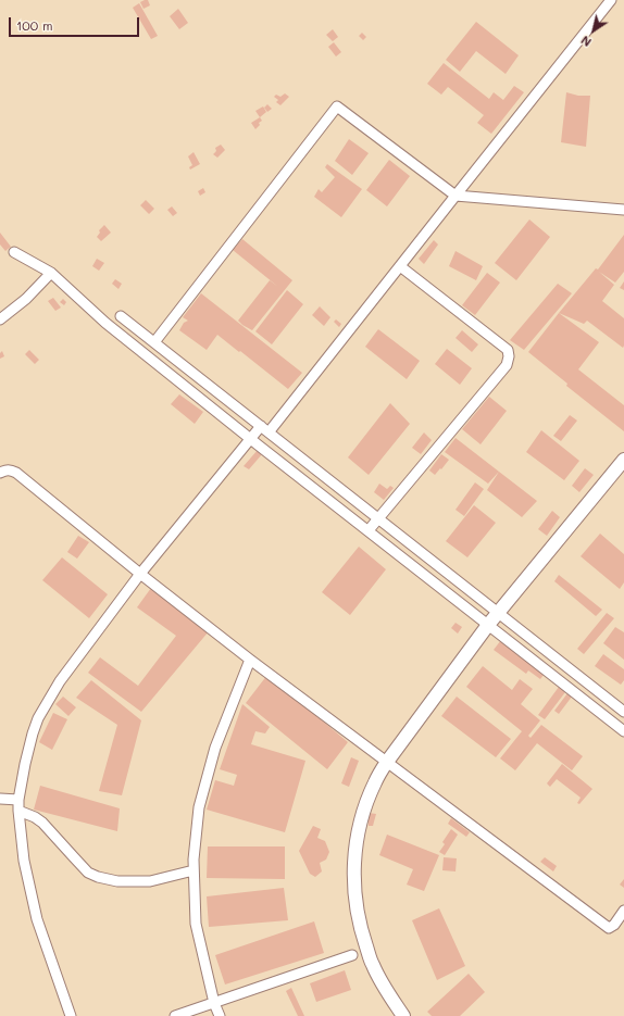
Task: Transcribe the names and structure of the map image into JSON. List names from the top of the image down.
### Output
{
  "scale_bar": "100 m",
  "north": "bottom left"
}
